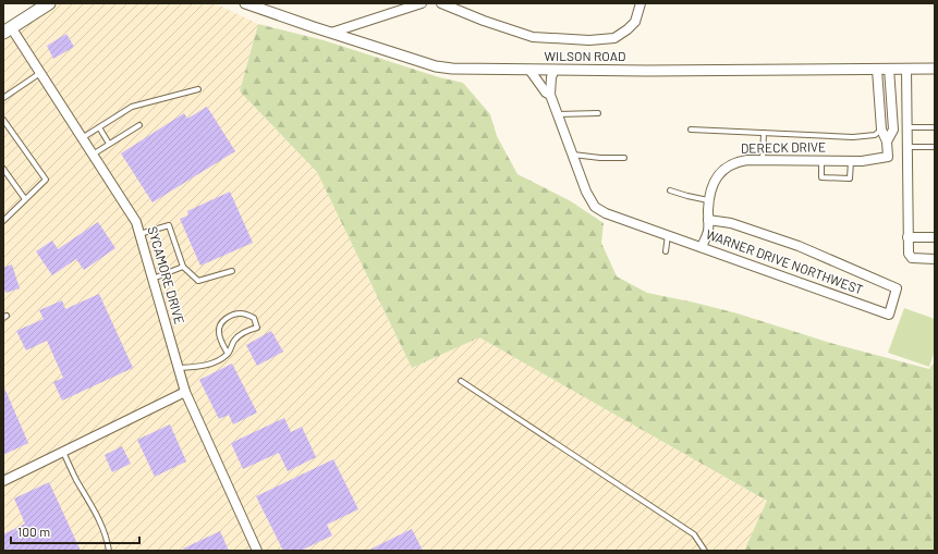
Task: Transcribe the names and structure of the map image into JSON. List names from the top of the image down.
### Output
{
  "streets": {
    "street": [
      "WILSON ROAD",
      "DERECK DRIVE",
      "WARNER DRIVE NORTHWEST",
      "SYCAMORE DRIVE"
    ]
  },
  "crossings": [
    ["WILSON ROAD", "DERECK DRIVE"],
    ["WILSON ROAD", "WARNER DRIVE NORTHWEST"],
    ["DERECK DRIVE", "WARNER DRIVE NORTHWEST"]
  ],
  "scale_bar": "100 m"
}
